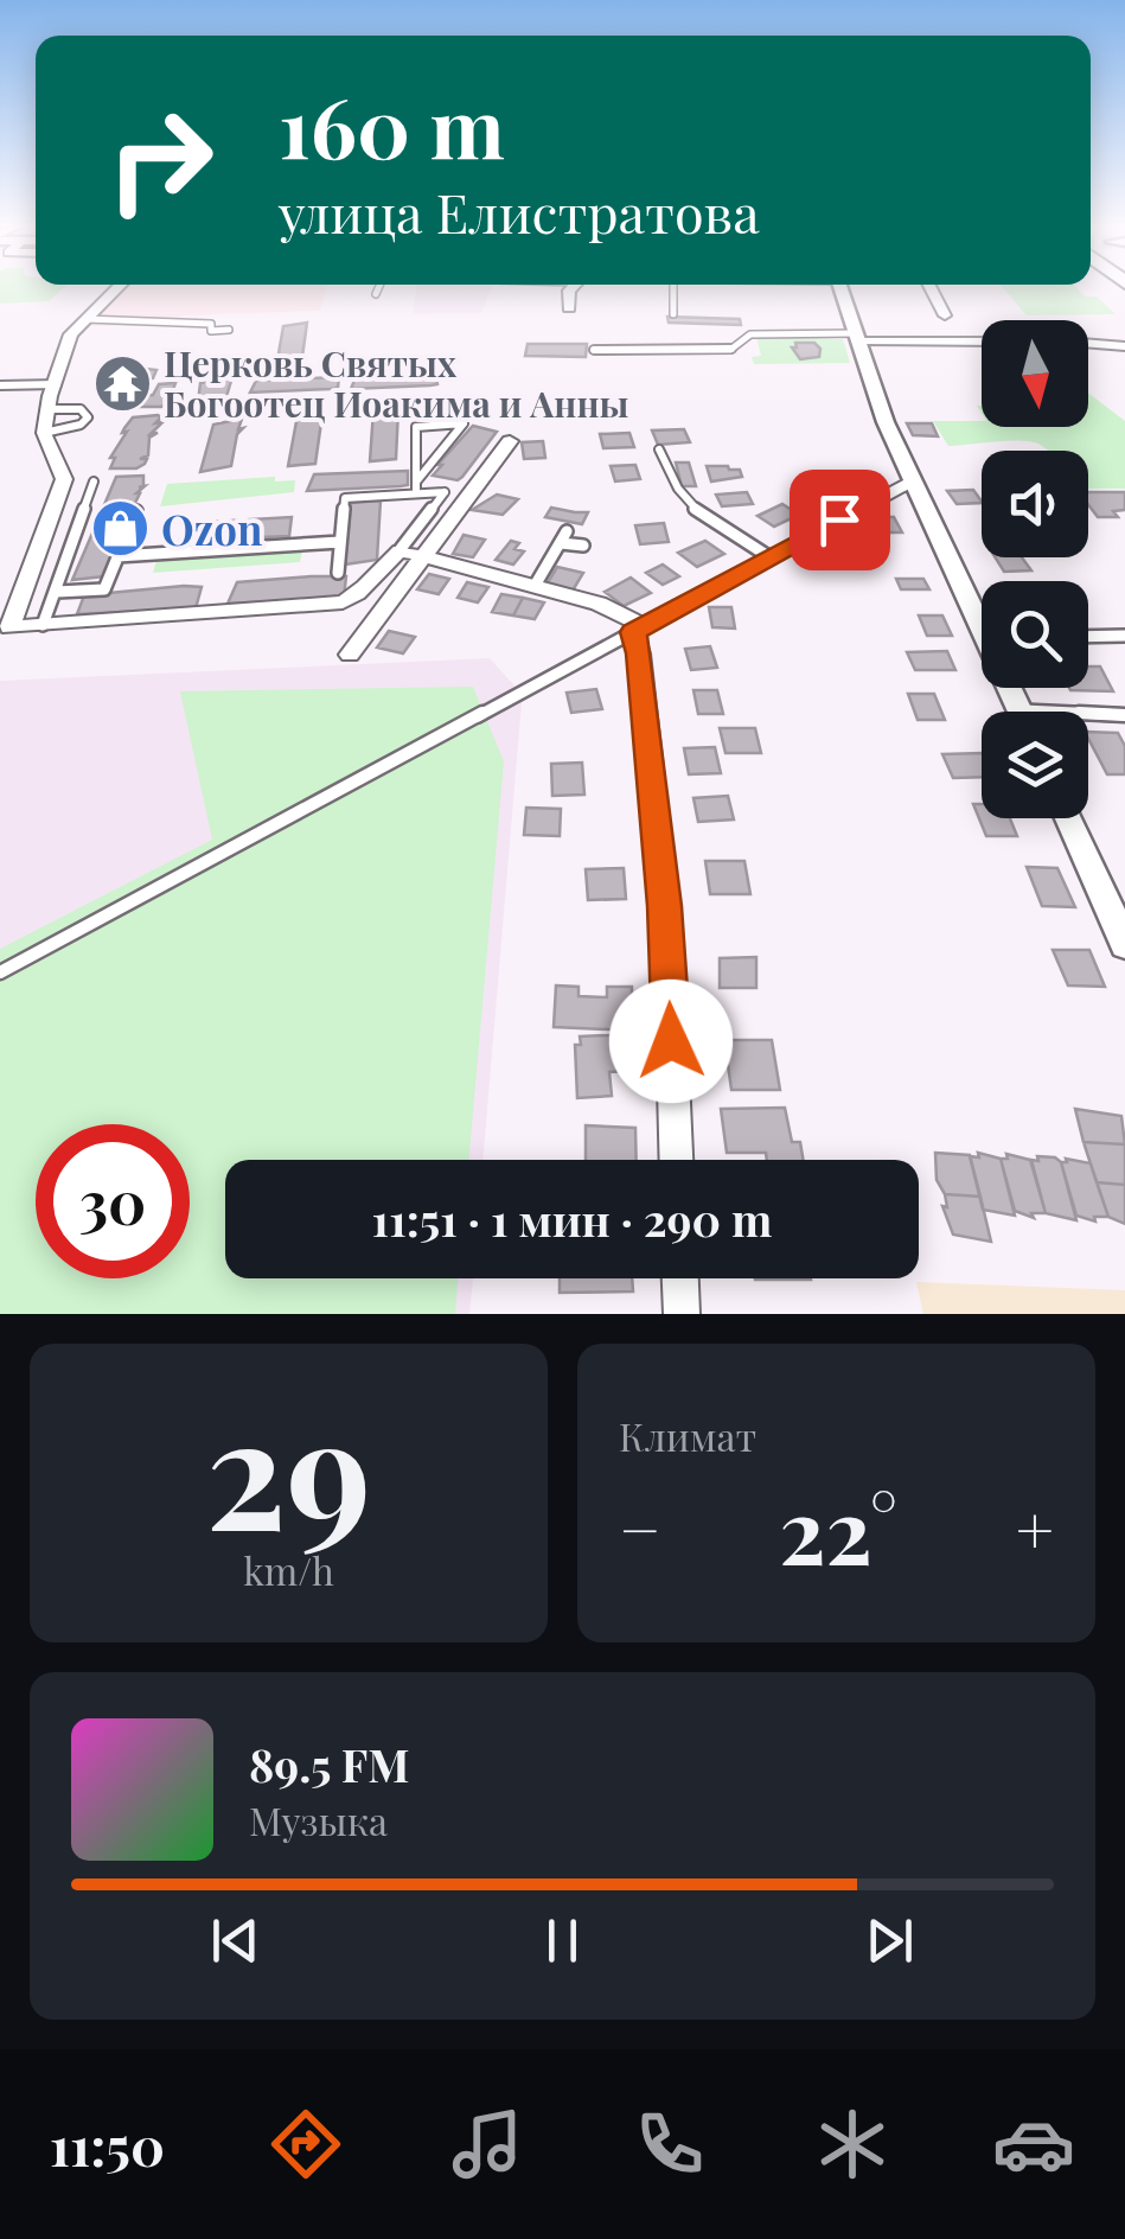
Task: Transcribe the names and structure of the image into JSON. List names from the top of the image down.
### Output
{
  "places": {
    "temple": ["Церковь Святых Богоотец Иоакима и Анны"],
    "shop": ["Ozon"]
  },
  "north": "bottom",
  "page": {
    "turn": ["160 m", "улица Елистратова"],
    "limit": "30",
    "trip": "11:51 · 1 мин · 290 m",
    "tile": [
      ["29", "km/h"],
      "Климат"
    ],
    "heat": ["−", "22°", "+"],
    "song": ["89.5 FM", "Музыка"],
    "tabs": "11:50"
  }
}
